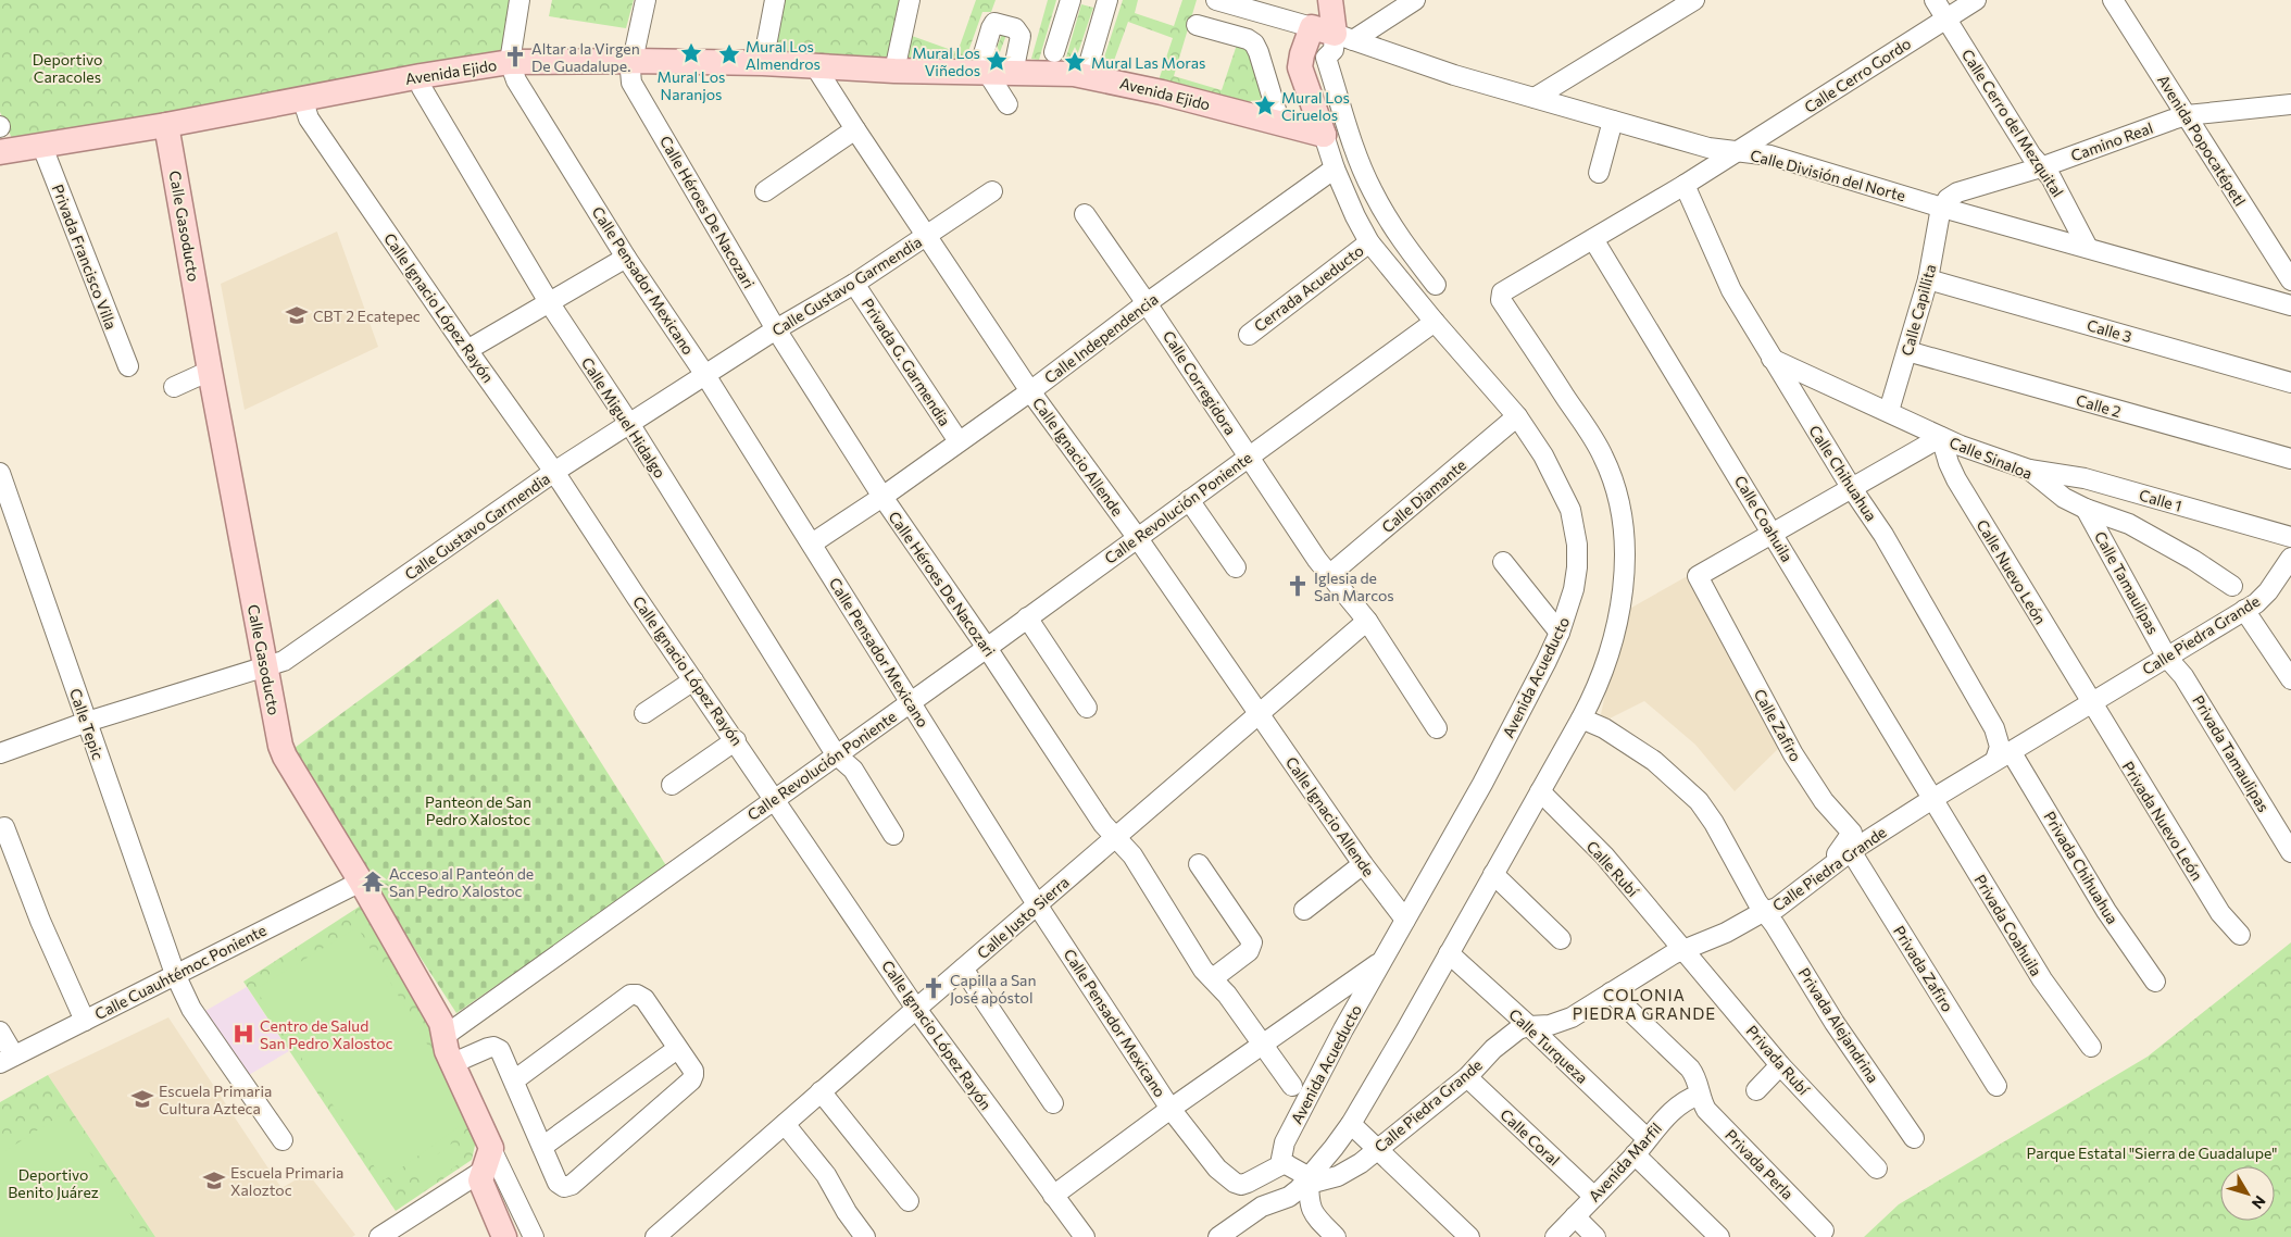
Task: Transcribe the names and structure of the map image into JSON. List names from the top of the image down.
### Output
{
  "streets": {
    "main road": ["Avenida Ejido", "Calle Gasoducto", "Avenida Acueducto"],
    "street": [
      "Calle Cerro Gordo",
      "Calle Cerro del Mezquital",
      "Avenida Popocatépetl",
      "Camino Real",
      "Calle División del Norte",
      "Calle Héroes De Nacozari",
      "Privada Francisco Villa",
      "Calle Pensador Mexicano",
      "Calle Gustavo Garmendia",
      "Cerrada Acueducto",
      "Calle Ignacio López Rayón",
      "Calle Capillita",
      "Calle 3",
      "Calle Independencia",
      "Privada G. Garmendia",
      "Calle Corregidora",
      "Calle 2",
      "Calle Miguel Hidalgo",
      "Calle Ignacio Allende",
      "Calle Sinaloa",
      "Calle Chihuahua",
      "Calle Diamante",
      "Calle 1",
      "Calle Revolución Poniente",
      "Calle Coahuila",
      "Calle Nuevo León",
      "Calle Tamaulipas",
      "Calle Piedra Grande",
      "Calle Tepic",
      "Calle Zafiro",
      "Privada Tamaulipas",
      "Privada Nuevo León",
      "Privada Chihuahua",
      "Calle Rubí",
      "Calle Justo Sierra",
      "Privada Coahuila",
      "Privada Zafiro",
      "Calle Cuauhtémoc Poniente",
      "Privada Alejandrina",
      "Calle Turqueza",
      "Privada Rubí",
      "Calle Coral",
      "Avenida Marfil",
      "Privada Perla"
    ]
  },
  "crossings": [
    ["Avenida Ejido", "Calle Héroes De Nacozari"],
    ["Avenida Ejido", "Calle Gasoducto"],
    ["Avenida Ejido", "Privada Francisco Villa"],
    ["Avenida Ejido", "Calle Pensador Mexicano"],
    ["Avenida Ejido", "Calle Ignacio López Rayón"],
    ["Avenida Ejido", "Calle Miguel Hidalgo"],
    ["Avenida Ejido", "Calle Ignacio Allende"],
    ["Avenida Ejido", "Avenida Acueducto"],
    ["Calle Cerro Gordo", "Calle Cerro del Mezquital"],
    ["Calle Cerro Gordo", "Calle División del Norte"],
    ["Calle Cerro Gordo", "Calle Chihuahua"],
    ["Calle Cerro del Mezquital", "Camino Real"],
    ["Calle Cerro del Mezquital", "Calle División del Norte"],
    ["Avenida Popocatépetl", "Camino Real"],
    ["Camino Real", "Calle División del Norte"],
    ["Camino Real", "Calle Capillita"],
    ["Calle División del Norte", "Calle Capillita"],
    ["Calle División del Norte", "Avenida Acueducto"],
    ["Calle Héroes De Nacozari", "Calle Gustavo Garmendia"],
    ["Calle Héroes De Nacozari", "Calle Independencia"],
    ["Calle Héroes De Nacozari", "Calle Revolución Poniente"],
    ["Calle Héroes De Nacozari", "Calle Justo Sierra"],
    ["Calle Gasoducto", "Calle Gustavo Garmendia"],
    ["Calle Gasoducto", "Calle Revolución Poniente"],
    ["Calle Gasoducto", "Calle Cuauhtémoc Poniente"],
    ["Calle Pensador Mexicano", "Calle Gustavo Garmendia"],
    ["Calle Pensador Mexicano", "Calle Independencia"],
    ["Calle Pensador Mexicano", "Calle Revolución Poniente"],
    ["Calle Pensador Mexicano", "Avenida Acueducto"],
    ["Calle Pensador Mexicano", "Calle Justo Sierra"],
    ["Calle Gustavo Garmendia", "Calle Ignacio López Rayón"],
    ["Calle Gustavo Garmendia", "Privada G. Garmendia"],
    ["Calle Gustavo Garmendia", "Calle Miguel Hidalgo"],
    ["Calle Gustavo Garmendia", "Calle Ignacio Allende"],
    ["Calle Gustavo Garmendia", "Calle Tepic"],
    ["Cerrada Acueducto", "Avenida Acueducto"],
    ["Calle Ignacio López Rayón", "Calle Revolución Poniente"],
    ["Calle Ignacio López Rayón", "Calle Justo Sierra"],
    ["Calle Capillita", "Calle 3"],
    ["Calle Capillita", "Calle 2"],
    ["Calle Capillita", "Calle Sinaloa"],
    ["Calle Independencia", "Privada G. Garmendia"],
    ["Calle Independencia", "Calle Corregidora"],
    ["Calle Independencia", "Calle Ignacio Allende"],
    ["Calle Independencia", "Avenida Acueducto"],
    ["Calle Corregidora", "Calle Diamante"],
    ["Calle Corregidora", "Calle Revolución Poniente"],
    ["Calle Corregidora", "Calle Justo Sierra"],
    ["Calle Miguel Hidalgo", "Calle Revolución Poniente"],
    ["Calle Ignacio Allende", "Calle Revolución Poniente"],
    ["Calle Ignacio Allende", "Avenida Acueducto"],
    ["Calle Ignacio Allende", "Calle Justo Sierra"],
    ["Calle Sinaloa", "Calle Chihuahua"],
    ["Calle Sinaloa", "Calle 1"],
    ["Calle Sinaloa", "Calle Nuevo León"],
    ["Calle Sinaloa", "Calle Tamaulipas"],
    ["Calle Chihuahua", "Calle Piedra Grande"],
    ["Calle Chihuahua", "Privada Chihuahua"],
    ["Calle Diamante", "Avenida Acueducto"],
    ["Calle Revolución Poniente", "Avenida Acueducto"],
    ["Calle Coahuila", "Calle Piedra Grande"],
    ["Calle Coahuila", "Calle Zafiro"],
    ["Calle Coahuila", "Privada Coahuila"],
    ["Calle Nuevo León", "Calle Piedra Grande"],
    ["Calle Nuevo León", "Privada Nuevo León"],
    ["Calle Tamaulipas", "Calle Piedra Grande"],
    ["Calle Tamaulipas", "Privada Tamaulipas"],
    ["Calle Piedra Grande", "Calle Zafiro"],
    ["Calle Piedra Grande", "Privada Tamaulipas"],
    ["Calle Piedra Grande", "Privada Nuevo León"],
    ["Calle Piedra Grande", "Privada Chihuahua"],
    ["Calle Piedra Grande", "Calle Rubí"],
    ["Calle Piedra Grande", "Privada Coahuila"],
    ["Calle Piedra Grande", "Privada Zafiro"],
    ["Calle Piedra Grande", "Privada Alejandrina"],
    ["Calle Piedra Grande", "Calle Turqueza"],
    ["Calle Piedra Grande", "Privada Rubí"],
    ["Calle Piedra Grande", "Calle Coral"],
    ["Calle Piedra Grande", "Privada Perla"],
    ["Calle Tepic", "Calle Cuauhtémoc Poniente"],
    ["Calle Rubí", "Privada Rubí"],
    ["Calle Turqueza", "Avenida Marfil"],
    ["Calle Coral", "Avenida Marfil"],
    ["Avenida Marfil", "Privada Perla"]
  ],
  "districts": ["COLONIA PIEDRA GRANDE"],
  "parks": [
    "Deportivo Caracoles",
    "Panteon de San Pedro Xalostoc",
    "Parque Estatal \"Sierra de Guadalupe\"",
    "Deportivo Benito Juárez"
  ],
  "places": {
    "place": [
      "Mural Los Naranjos",
      "Mural Los Almendros",
      "Mural Los Viñedos",
      "Mural Las Moras",
      "Mural Los Ciruelos"
    ],
    "church": ["Altar a la Virgen De Guadalupe.", "Iglesia de San Marcos", "Capilla a San José apóstol"],
    "school or university": ["CBT 2 Ecatepec", "Escuela Primaria Cultura Azteca", "Escuela Primaria Xaloztoc"],
    "temple": ["Acceso al Panteón de San Pedro Xalostoc"],
    "hospital": ["Centro de Salud San Pedro Xalostoc"]
  },
  "north": "bottom right"
}
